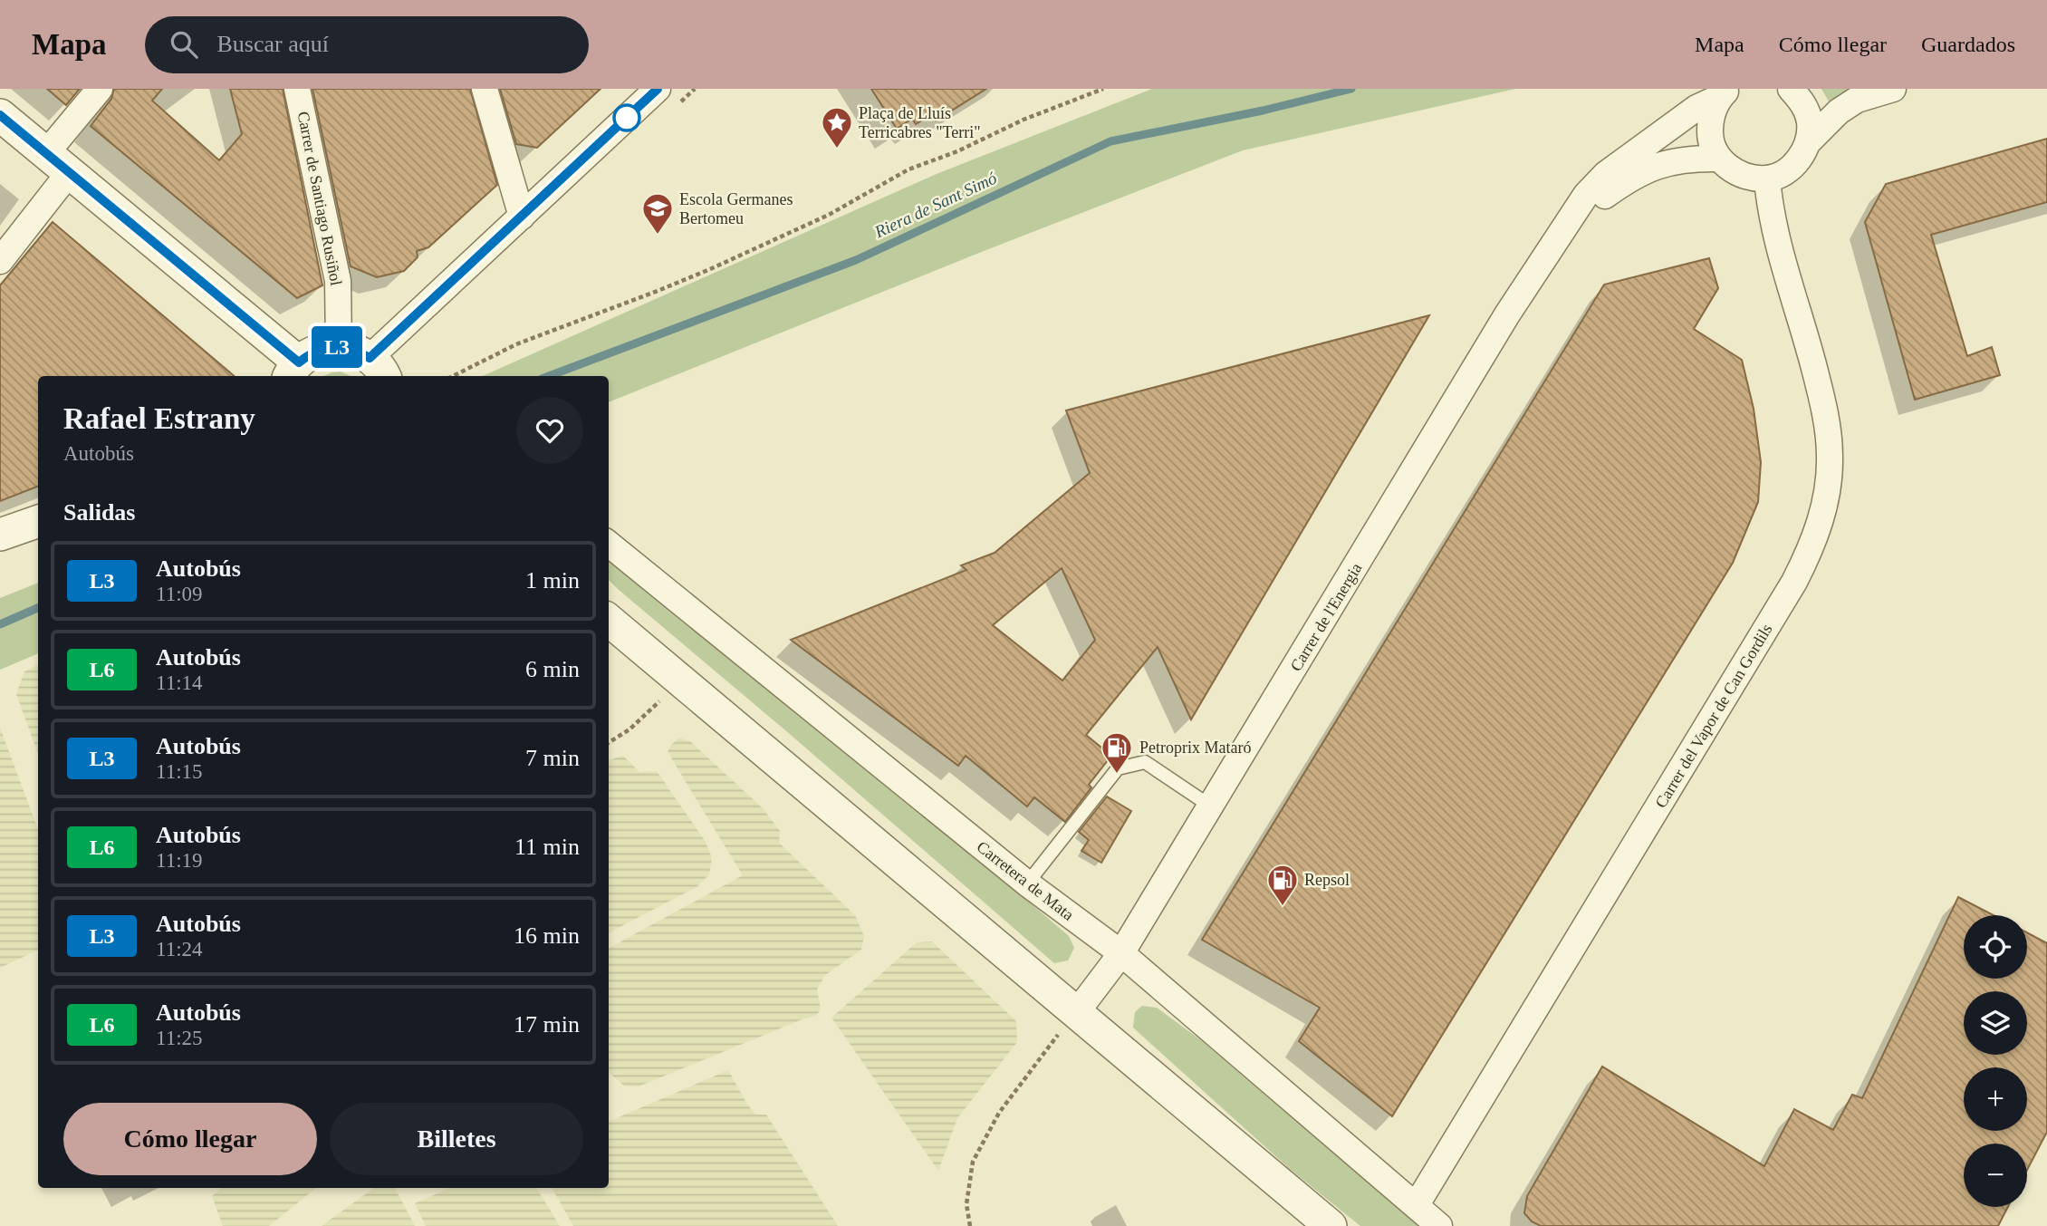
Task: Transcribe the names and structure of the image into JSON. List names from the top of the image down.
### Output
{
  "streets": {
    "street": [
      "Carrer de Santiago Rusiñol",
      "Carrer de l'Energia",
      "Carrer del Vapor de Can Gordils",
      "Carretera de Mata"
    ]
  },
  "crossings": [
    ["Carrer de l'Energia", "Carretera de Mata"],
    ["Carrer del Vapor de Can Gordils", "Carretera de Mata"]
  ],
  "water": ["Riera de Sant Simó"],
  "places": {
    "place": ["Plaça de Lluís Terricabres \"Terri\""],
    "school or university": ["Escola Germanes Bertomeu"],
    "fuel station": ["Petroprix Mataró", "Repsol"]
  },
  "lines": ["bus line L3"],
  "page": {
    "header": "Mapa",
    "search": "Buscar aquí",
    "nav": ["Mapa", "Cómo llegar", "Guardados"],
    "on_map": "L3",
    "heading": [
      ["Rafael Estrany", "Autobús"],
      "Salidas"
    ],
    "list": [
      {
        "mark": "L3",
        "name": "Autobús",
        "note": "11:09",
        "value": "1 min"
      },
      {
        "mark": "L6",
        "name": "Autobús",
        "note": "11:14",
        "value": "6 min"
      },
      {
        "mark": "L3",
        "name": "Autobús",
        "note": "11:15",
        "value": "7 min"
      },
      {
        "mark": "L6",
        "name": "Autobús",
        "note": "11:19",
        "value": "11 min"
      },
      {
        "mark": "L3",
        "name": "Autobús",
        "note": "11:24",
        "value": "16 min"
      },
      {
        "mark": "L6",
        "name": "Autobús",
        "note": "11:25",
        "value": "17 min"
      }
    ],
    "map_buttons": ["+", "−"],
    "buttons": ["Cómo llegar", "Billetes"]
  }
}
